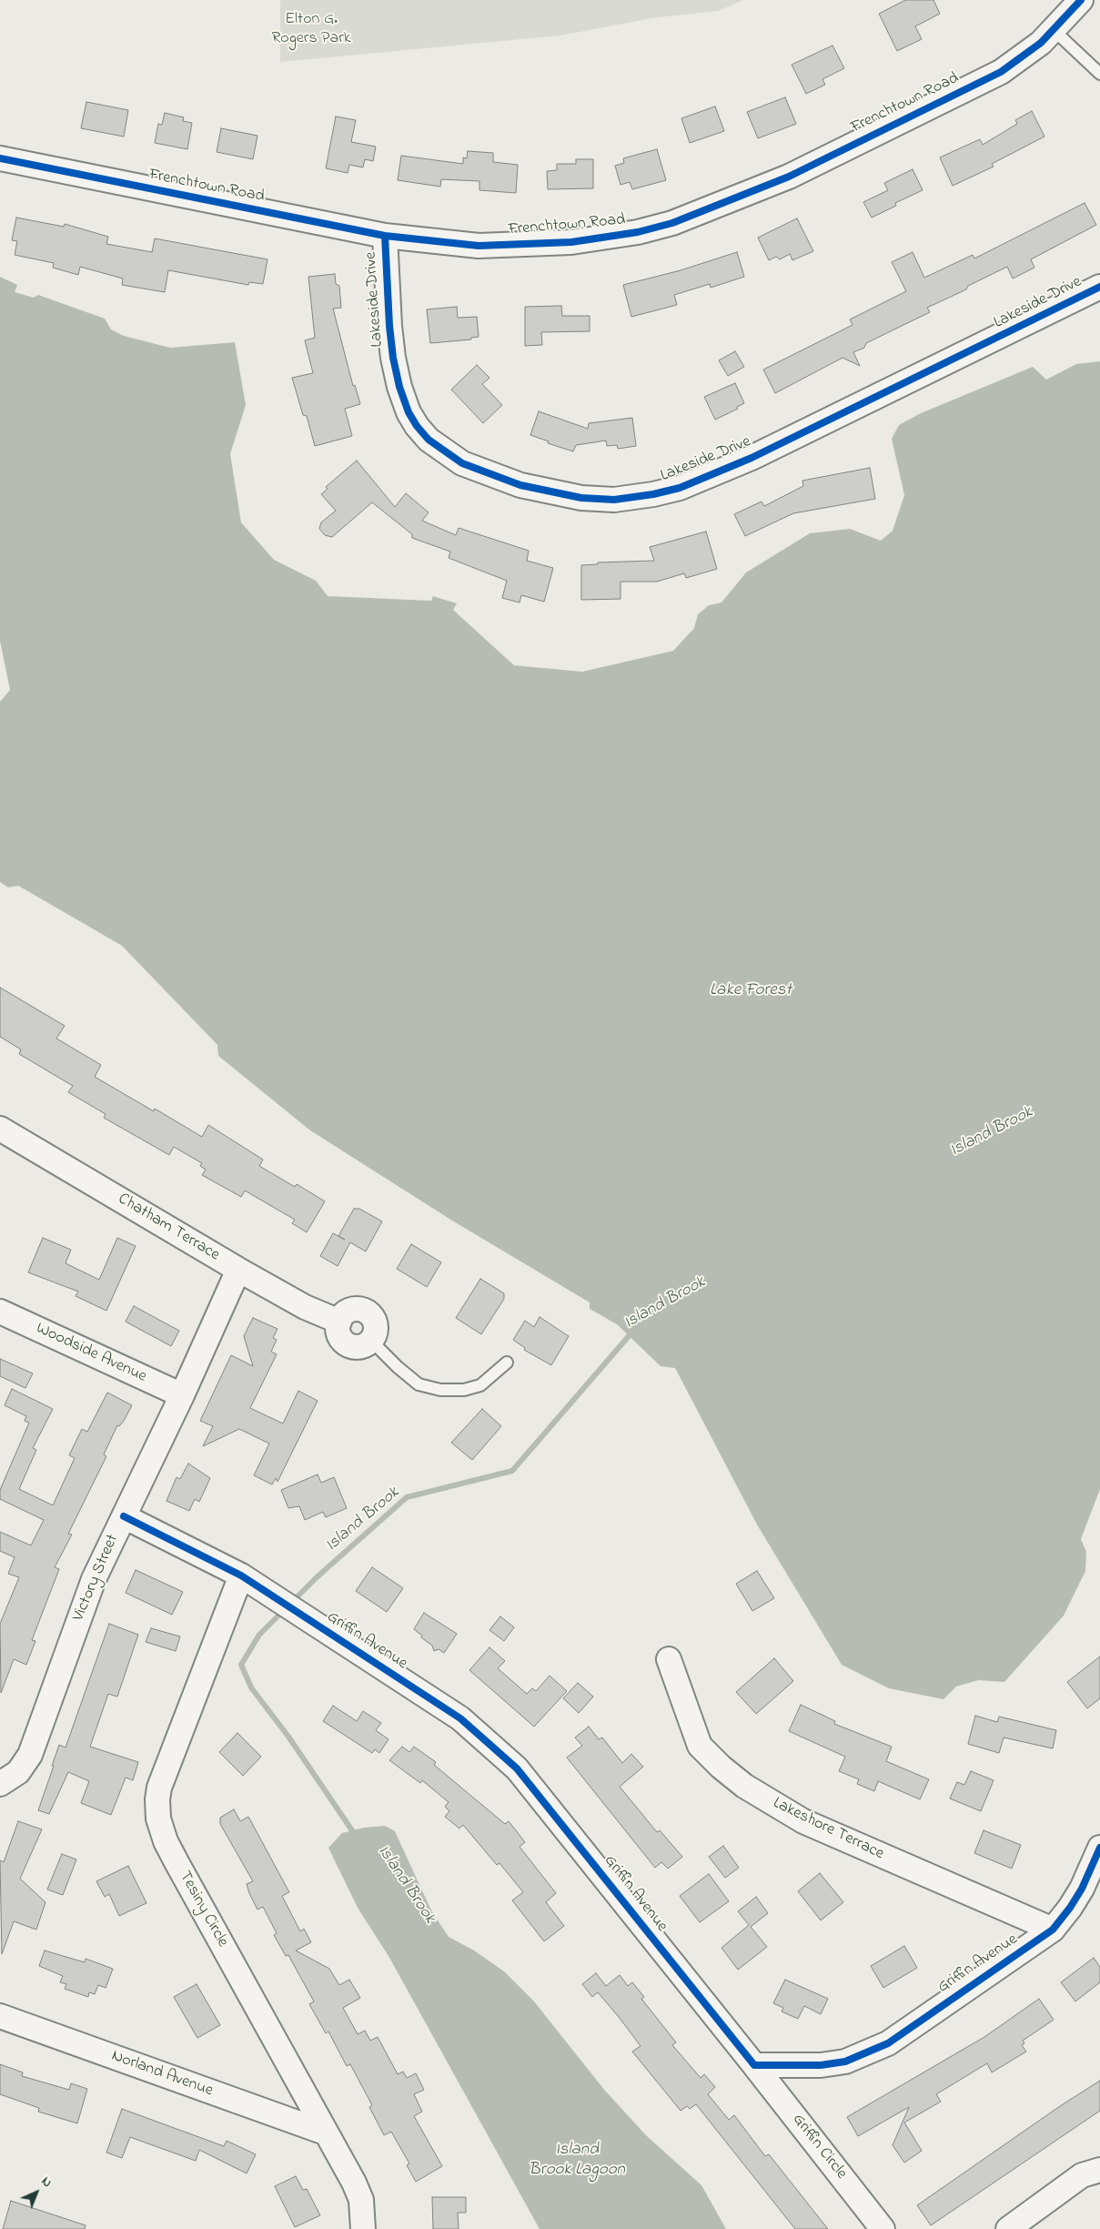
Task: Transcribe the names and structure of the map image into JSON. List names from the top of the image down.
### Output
{
  "streets": {
    "street": [
      "Frenchtown Road",
      "Lakeside Drive",
      "Chatham Terrace",
      "Woodside Avenue",
      "Victory Street",
      "Griffin Avenue",
      "Lakeshore Terrace",
      "Tesiny Circle",
      "Norland Avenue",
      "Griffin Circle"
    ]
  },
  "crossings": [
    ["Frenchtown Road", "Lakeside Drive"],
    ["Chatham Terrace", "Victory Street"],
    ["Woodside Avenue", "Victory Street"],
    ["Victory Street", "Griffin Avenue"],
    ["Griffin Avenue", "Lakeshore Terrace"],
    ["Griffin Avenue", "Tesiny Circle"],
    ["Griffin Avenue", "Griffin Circle"],
    ["Tesiny Circle", "Norland Avenue"]
  ],
  "water": ["Lake Forest", "Island Brook", "Island Brook Lagoon"],
  "parks": ["Elton G. Rogers Park"],
  "north": "top right"
}
